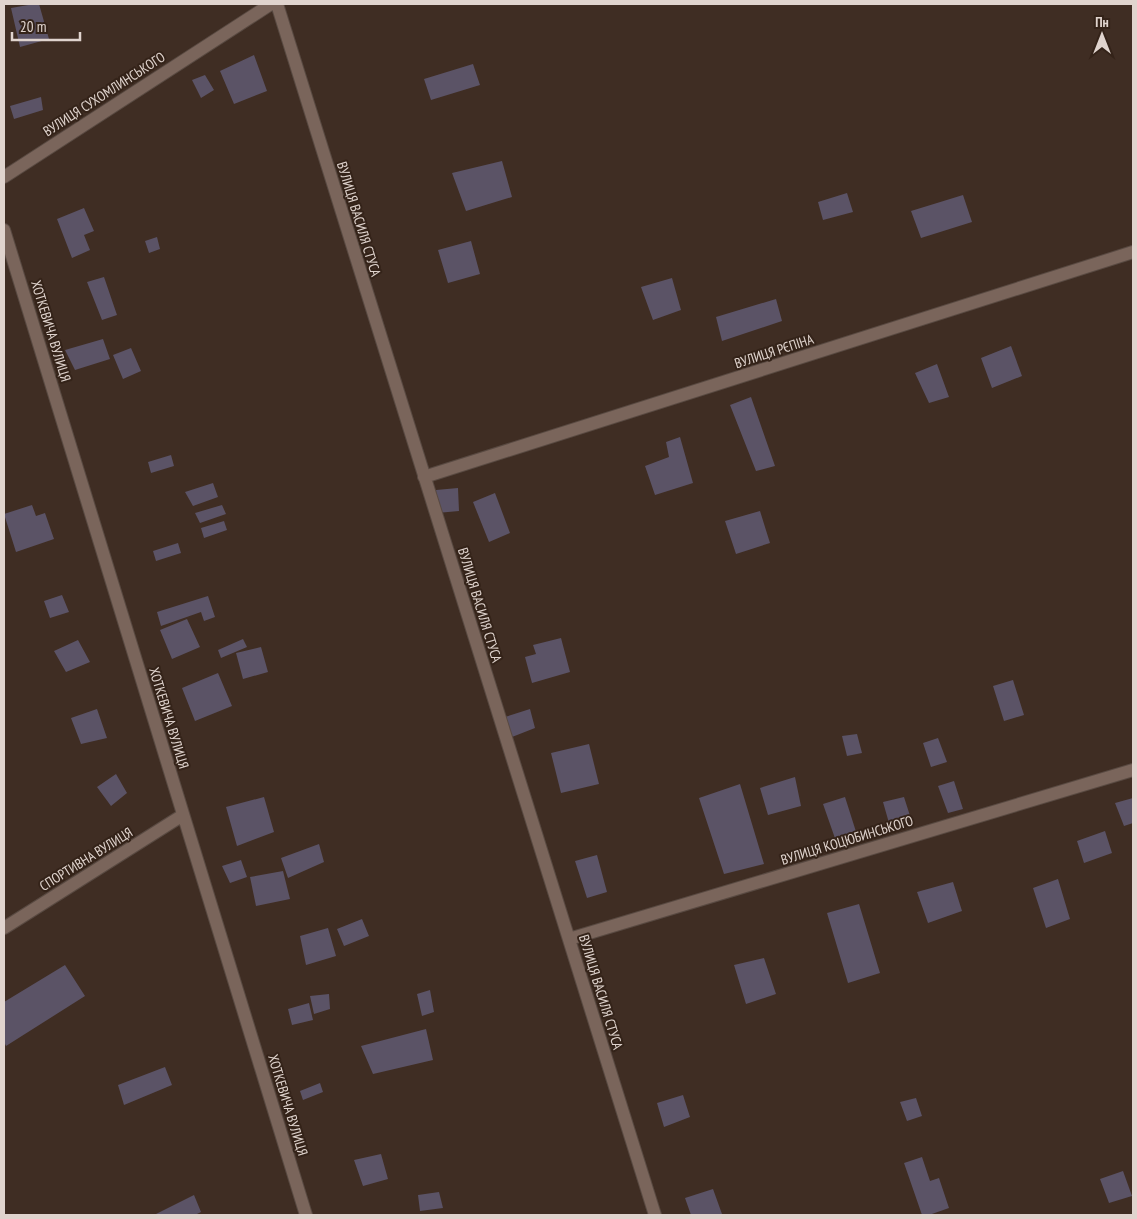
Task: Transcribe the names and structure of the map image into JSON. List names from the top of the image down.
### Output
{
  "streets": {
    "street": [
      "ВУЛИЦЯ СУХОМЛИНСЬКОГО",
      "ВУЛИЦЯ ВАСИЛЯ СТУСА",
      "ХОТКЕВИЧА ВУЛИЦЯ",
      "ВУЛИЦЯ РЄПІНА",
      "ВУЛИЦЯ КОЦЮБИНСЬКОГО",
      "СПОРТИВНА ВУЛИЦЯ"
    ]
  },
  "crossings": [
    ["ВУЛИЦЯ ВАСИЛЯ СТУСА", "ВУЛИЦЯ РЄПІНА"],
    ["ВУЛИЦЯ ВАСИЛЯ СТУСА", "ВУЛИЦЯ КОЦЮБИНСЬКОГО"],
    ["ХОТКЕВИЧА ВУЛИЦЯ", "СПОРТИВНА ВУЛИЦЯ"]
  ],
  "scale_bar": "20 m",
  "north": "top"
}
